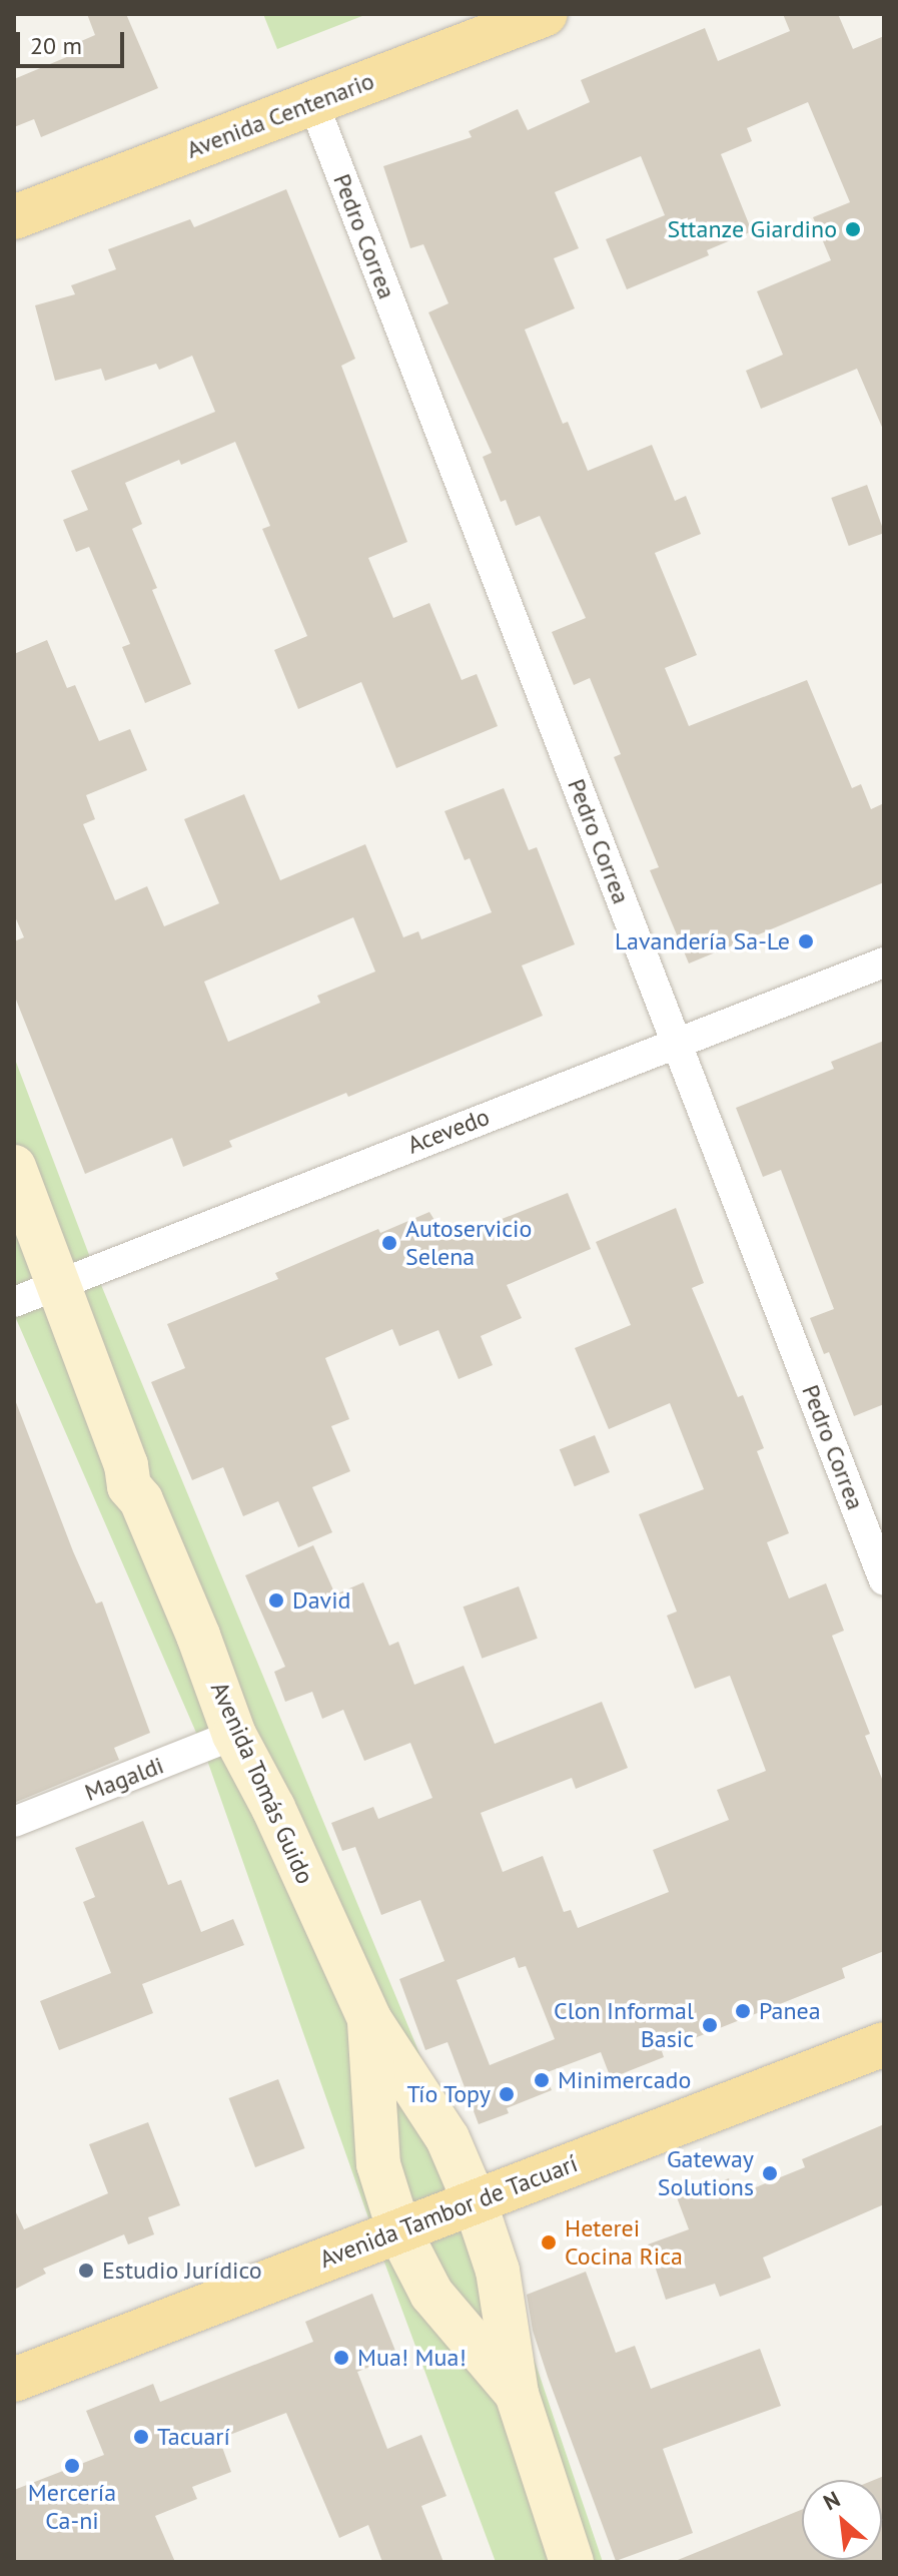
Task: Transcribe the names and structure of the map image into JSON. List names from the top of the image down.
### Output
{
  "streets": {
    "main road": ["Avenida Centenario", "Avenida Tomás Guido", "Avenida Tambor de Tacuarí"],
    "street": ["Pedro Correa", "Acevedo", "Magaldi"]
  },
  "crossings": [
    ["Avenida Centenario", "Pedro Correa"],
    ["Pedro Correa", "Acevedo"],
    ["Acevedo", "Avenida Tomás Guido"],
    ["Magaldi", "Avenida Tomás Guido"],
    ["Avenida Tomás Guido", "Avenida Tambor de Tacuarí"]
  ],
  "places": [
    "Sttanze Giardino",
    "Lavandería Sa-Le",
    "Autoservicio Selena",
    "David",
    "Panea",
    "Clon Informal Basic",
    "Minimercado",
    "Tío Topy",
    "Gateway Solutions",
    "Heterei Cocina Rica",
    "Estudio Jurídico",
    "Mua! Mua!",
    "Tacuarí",
    "Mercería Ca-ni"
  ],
  "scale_bar": "20 m",
  "north": "top left"
}
